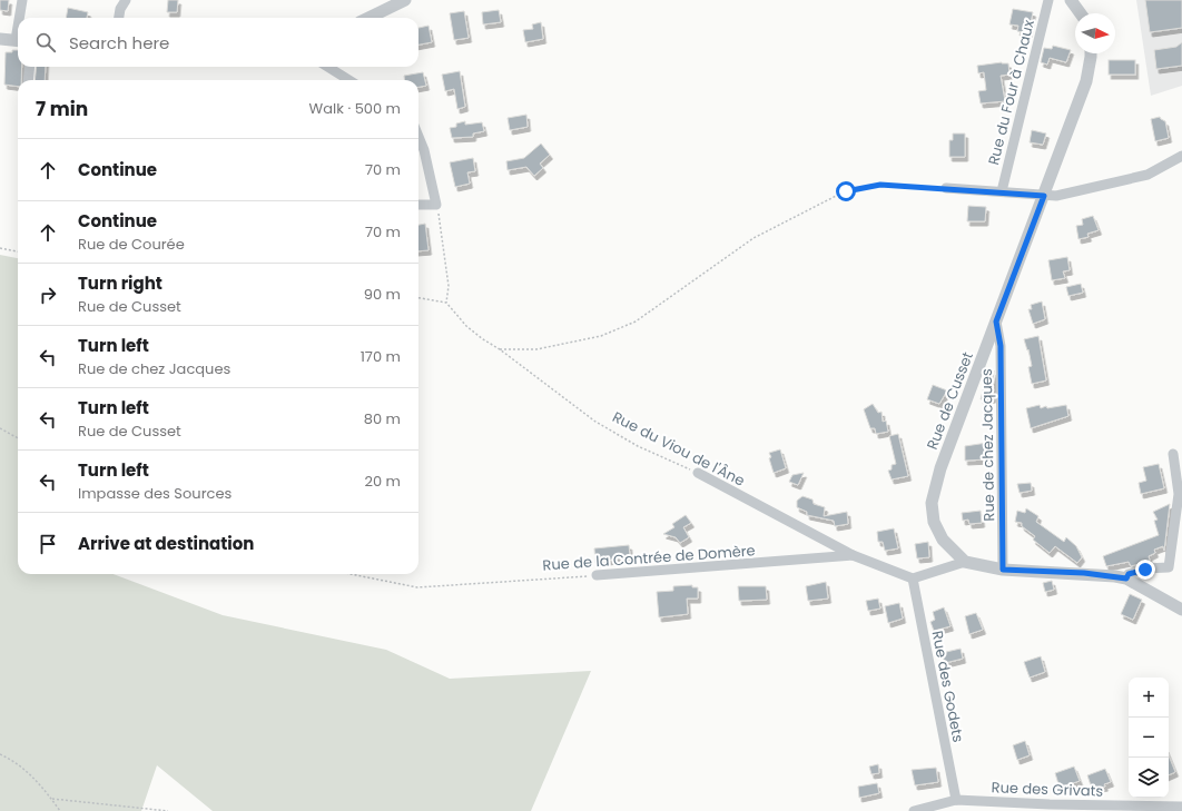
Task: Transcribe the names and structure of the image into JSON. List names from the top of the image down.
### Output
{
  "streets": {
    "street": [
      "Rue du Four à Chaux",
      "Rue de Cusset",
      "Rue de chez Jacques",
      "Rue du Viou de l'Âne",
      "Rue de la Contrée de Domère",
      "Rue des Godets",
      "Rue des Grivats"
    ]
  },
  "crossings": [
    ["Rue de Cusset", "Rue de chez Jacques"],
    ["Rue du Viou de l'Âne", "Rue de la Contrée de Domère"],
    ["Rue de la Contrée de Domère", "Rue des Godets"],
    ["Rue des Godets", "Rue des Grivats"]
  ],
  "north": "right",
  "page": {
    "search": "Search here",
    "heading": ["7 min", "Walk · 500 m"],
    "list": [
      ["Continue", "70 m"],
      ["Continue", "Rue de Courée", "70 m"],
      ["Turn right", "Rue de Cusset", "90 m"],
      ["Turn left", "Rue de chez Jacques", "170 m"],
      ["Turn left", "Rue de Cusset", "80 m"],
      ["Turn left", "Impasse des Sources", "20 m"],
      "Arrive at destination"
    ],
    "map_buttons": ["+", "−"]
  }
}
